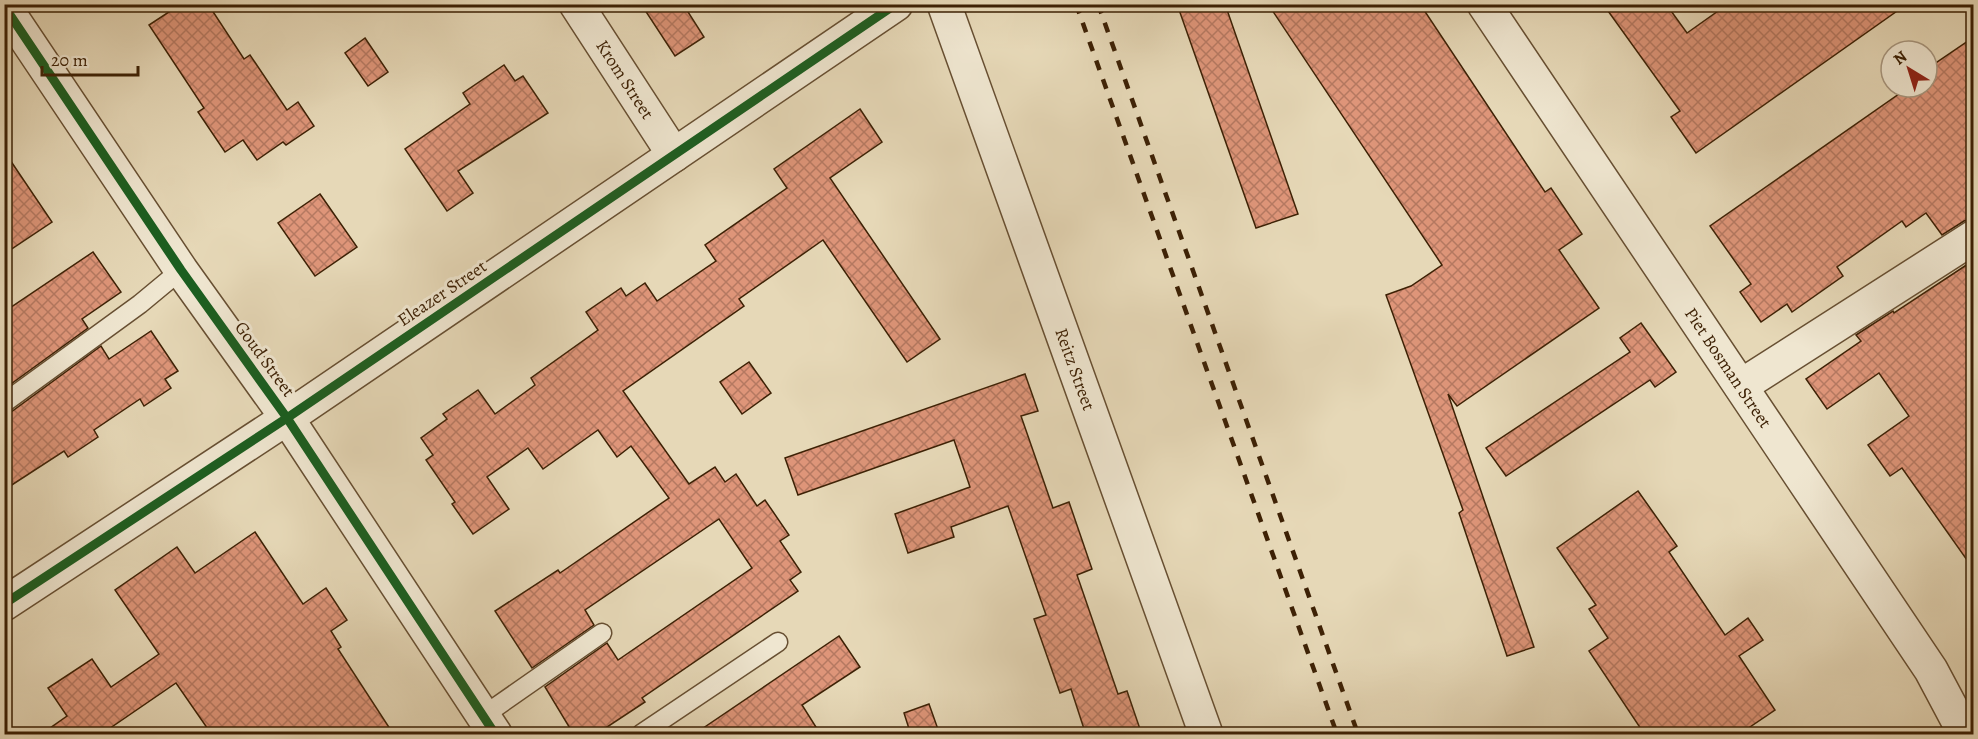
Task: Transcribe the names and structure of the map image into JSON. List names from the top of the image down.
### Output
{
  "streets": {
    "street": [
      "Krom Street",
      "Eleazer Street",
      "Goud Street",
      "Piet Bosman Street",
      "Reitz Street"
    ]
  },
  "crossings": [
    ["Krom Street", "Eleazer Street"],
    ["Eleazer Street", "Goud Street"]
  ],
  "scale_bar": "20 m",
  "north": "top left"
}
